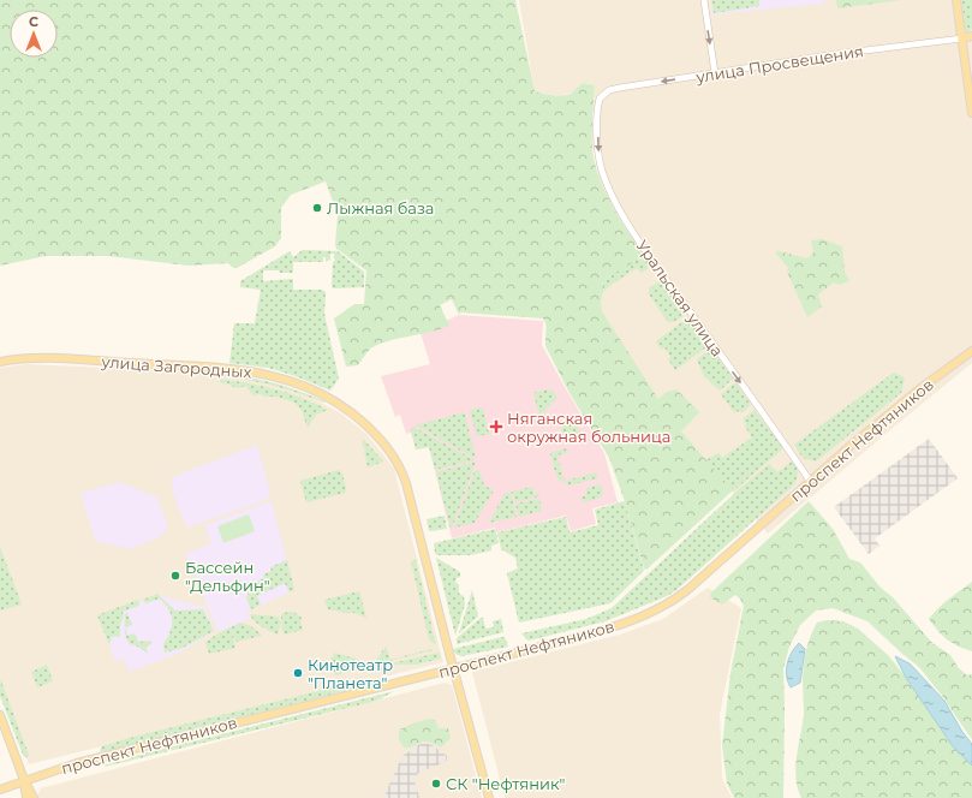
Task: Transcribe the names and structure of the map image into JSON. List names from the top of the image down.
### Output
{
  "streets": {
    "main road": ["улица Загородных", "проспект Нефтяников"],
    "street": ["улица Просвещения", "Уральская улица"]
  },
  "crossings": [
    ["улица Просвещения", "Уральская улица"],
    ["Уральская улица", "проспект Нефтяников"],
    ["улица Загородных", "проспект Нефтяников"]
  ],
  "one_way": ["Уральская улица"],
  "places": {
    "other": [
      "Лыжная база",
      "Бассейн \"Дельфин\"",
      "Кинотеатр \"Планета\"",
      "СК \"Нефтяник\""
    ],
    "health": ["Няганская окружная больница"]
  },
  "north": "top"
}
